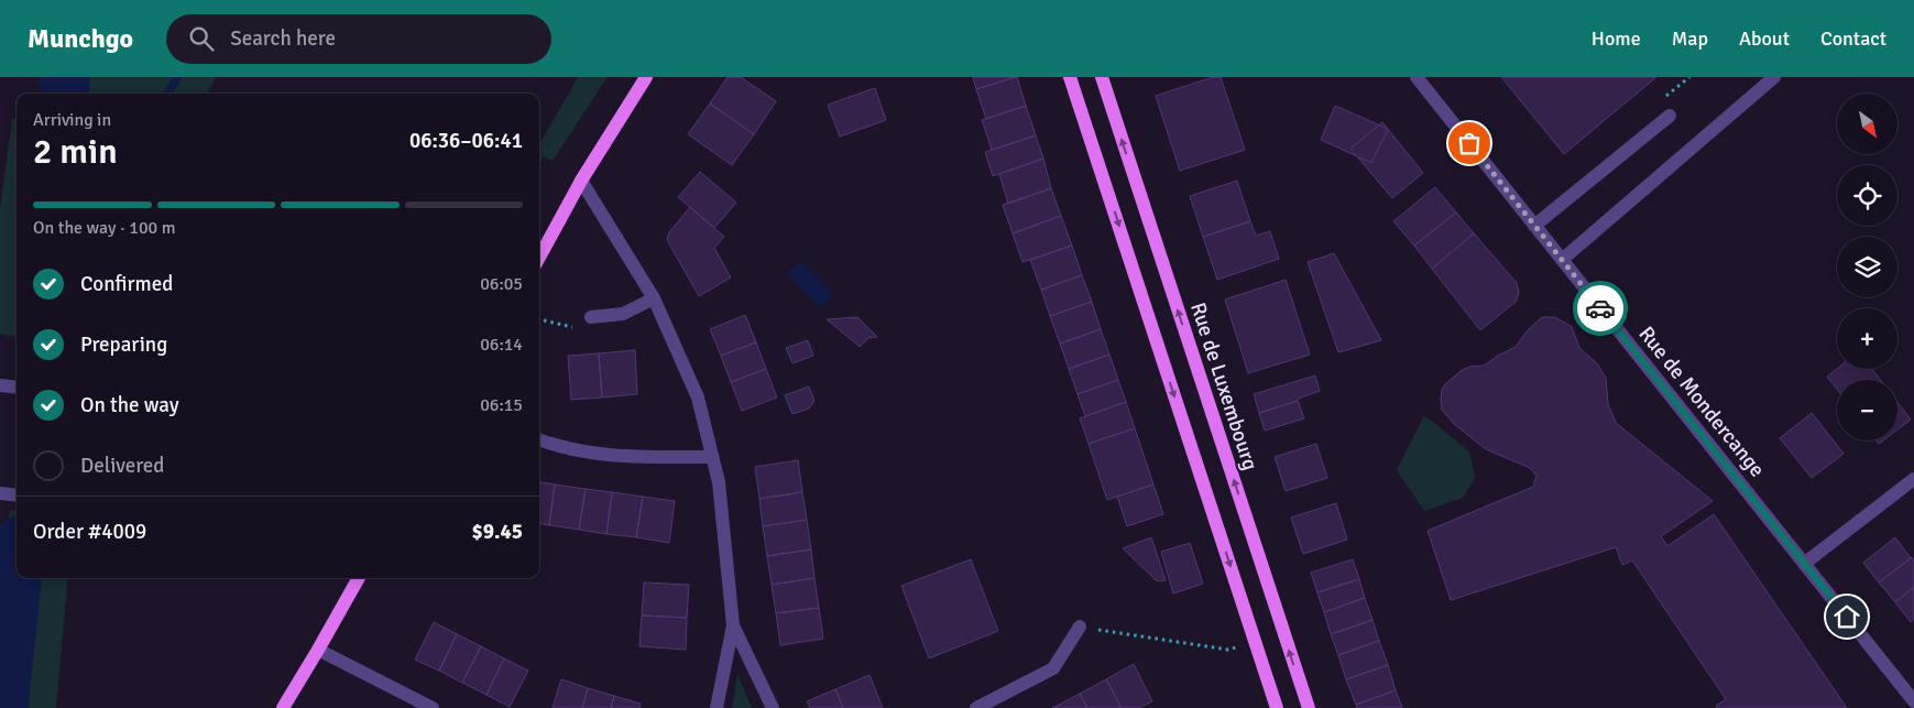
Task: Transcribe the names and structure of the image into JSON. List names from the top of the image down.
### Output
{
  "streets": {
    "main road": ["Rue de Luxembourg"],
    "street": ["Rue de Mondercange"]
  },
  "north": "bottom right",
  "page": {
    "header": "Munchgo",
    "search": "Search here",
    "nav": [
      "Home",
      "Map",
      "About",
      "Contact"
    ],
    "map_buttons": ["+", "−"],
    "heading": ["2 min", "Arriving in", "06:36–06:41"],
    "panel": ["Order #4009", "$9.45"],
    "bar": "On the way · 100 m",
    "list": [
      ["Confirmed", "06:05"],
      ["Preparing", "06:14"],
      ["On the way", "06:15"],
      "Delivered"
    ]
  }
}
